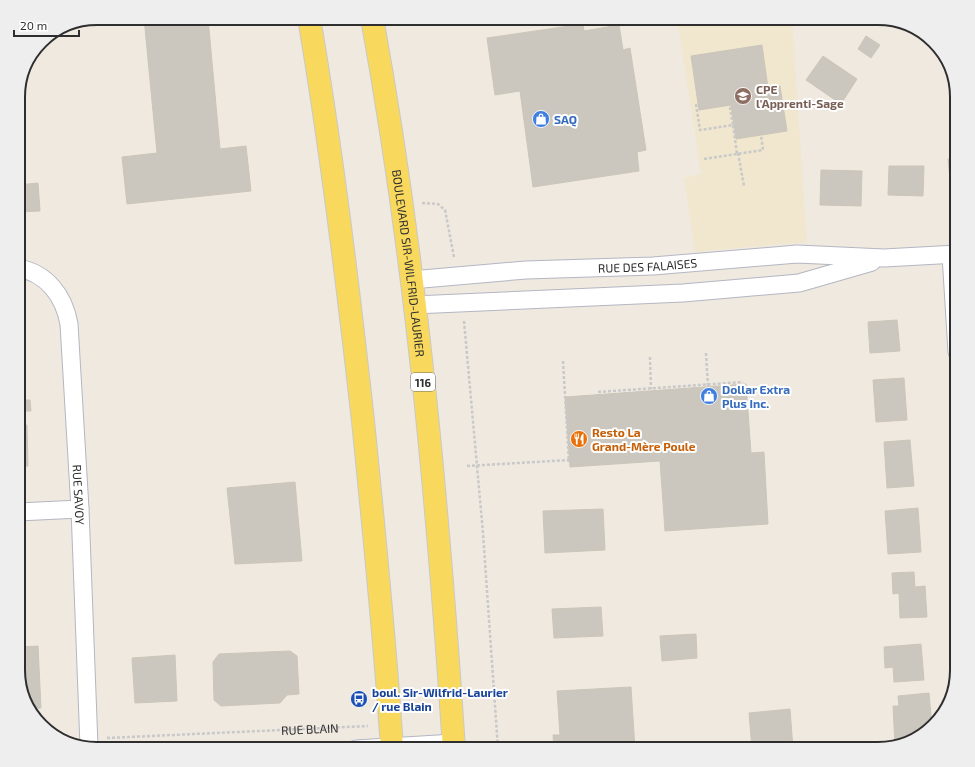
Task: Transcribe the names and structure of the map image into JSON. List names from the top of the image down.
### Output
{
  "streets": {
    "main road": ["BOULEVARD SIR-WILFRID-LAURIER", "116"],
    "street": ["RUE DES FALAISES", "RUE SAVOY"],
    "path": ["RUE BLAIN"]
  },
  "crossings": [
    ["BOULEVARD SIR-WILFRID-LAURIER", "RUE DES FALAISES"]
  ],
  "places": {
    "school or university": ["CPE l'Apprenti-Sage"],
    "shop": ["SAQ", "Dollar Extra Plus Inc."],
    "restaurant": ["Resto La Grand-Mère Poule"],
    "bus stop": ["boul. Sir-Wilfrid-Laurier / rue Blain"]
  },
  "scale_bar": "20 m"
}
